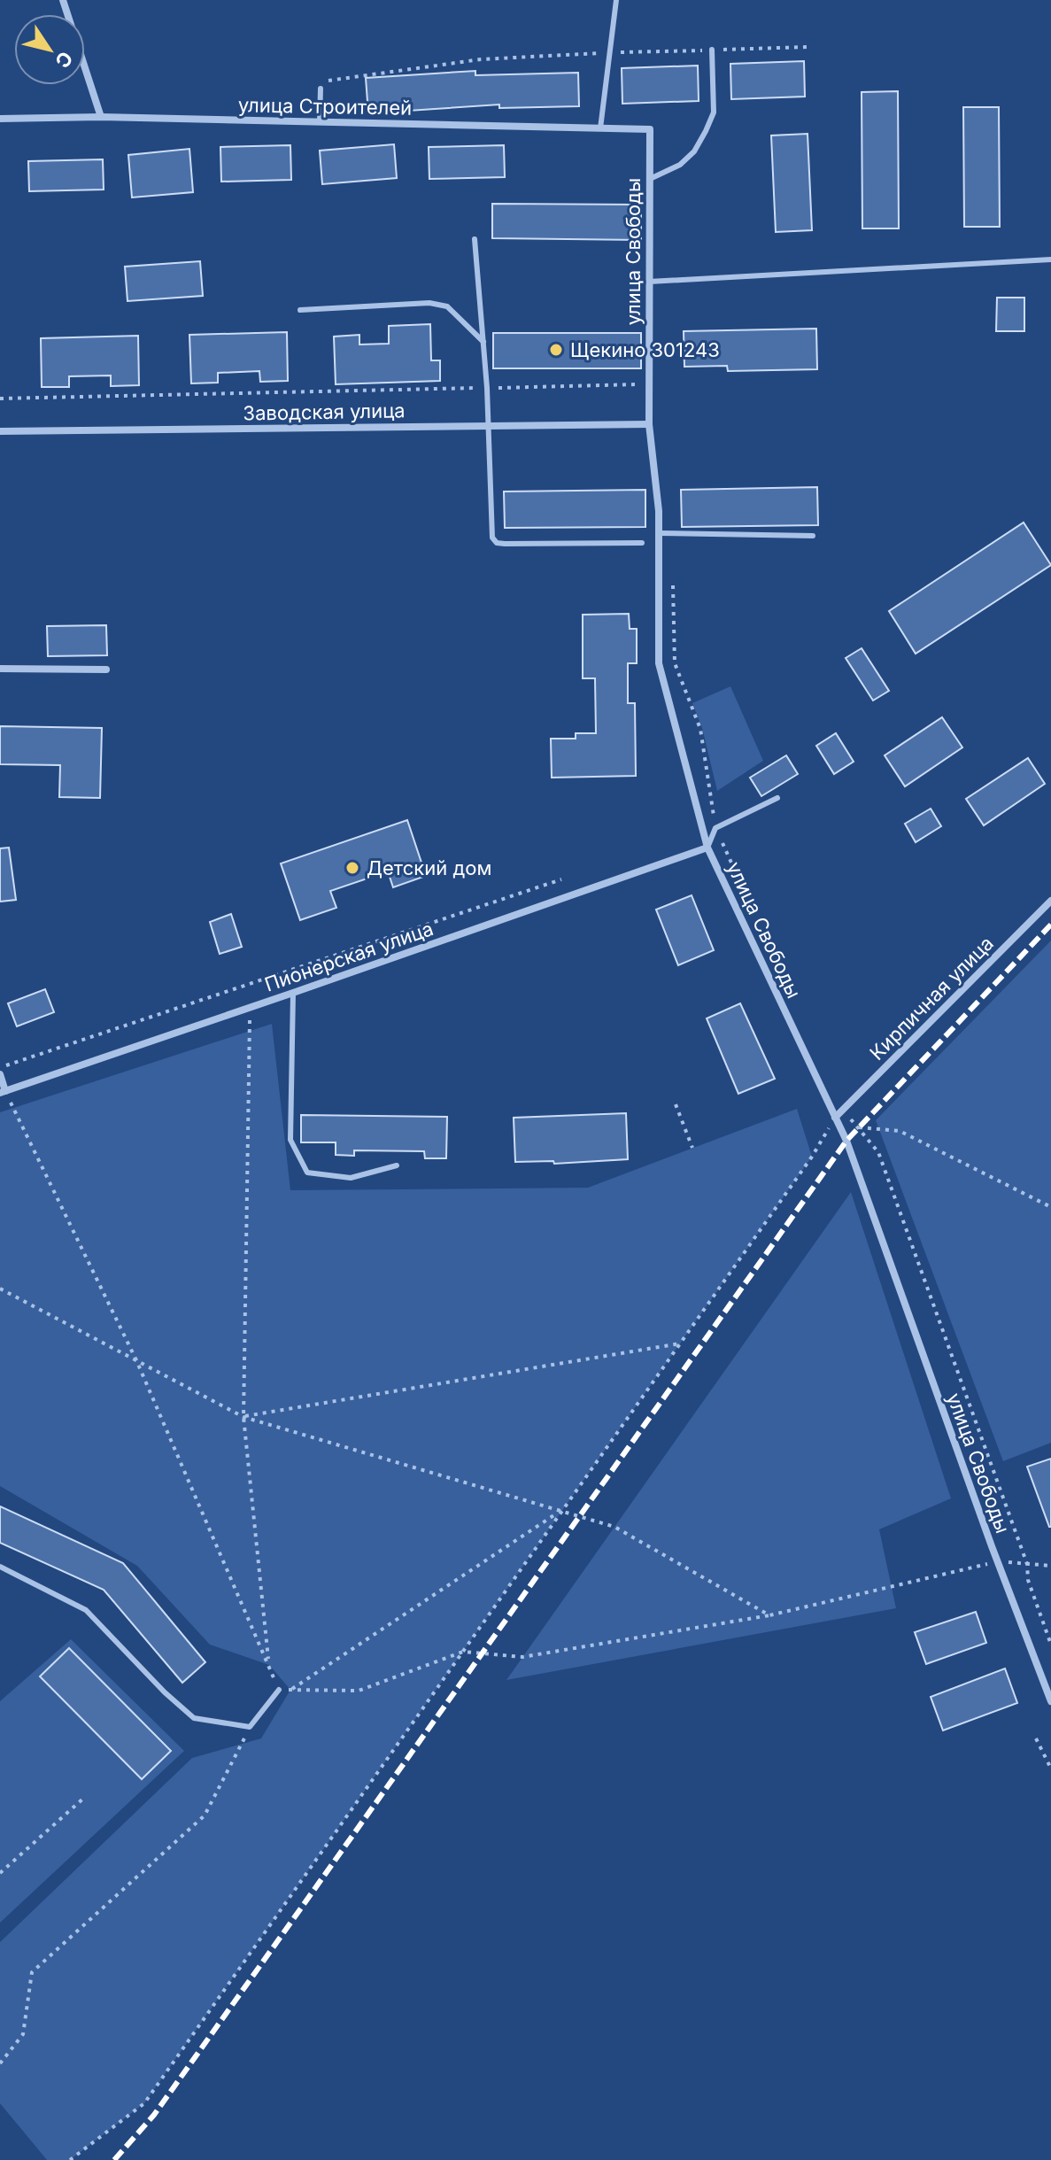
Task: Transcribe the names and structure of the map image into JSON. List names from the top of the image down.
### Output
{
  "streets": {
    "street": [
      "улица Строителей",
      "улица Свободы",
      "Заводская улица",
      "Пионерская улица",
      "Кирпичная улица"
    ]
  },
  "crossings": [
    ["улица Строителей", "улица Свободы"],
    ["улица Свободы", "Заводская улица"],
    ["улица Свободы", "Пионерская улица"],
    ["улица Свободы", "Кирпичная улица"]
  ],
  "places": ["Щекино 301243", "Детский дом"],
  "north": "bottom right"
}
